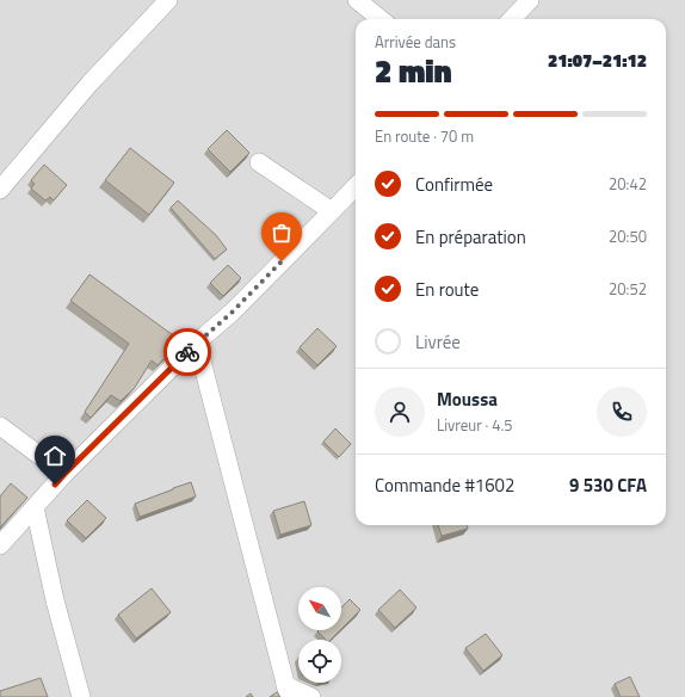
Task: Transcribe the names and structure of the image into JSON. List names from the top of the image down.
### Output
{
  "north": "top left",
  "page": {
    "heading": ["2 min", "Arrivée dans", "21:07–21:12"],
    "panel": [
      "Moussa",
      "Livreur · 4.5",
      "Commande #1602",
      "9 530 CFA"
    ],
    "bar": "En route · 70 m",
    "list": [
      ["Confirmée", "20:42"],
      ["En préparation", "20:50"],
      ["En route", "20:52"],
      "Livrée"
    ]
  }
}
